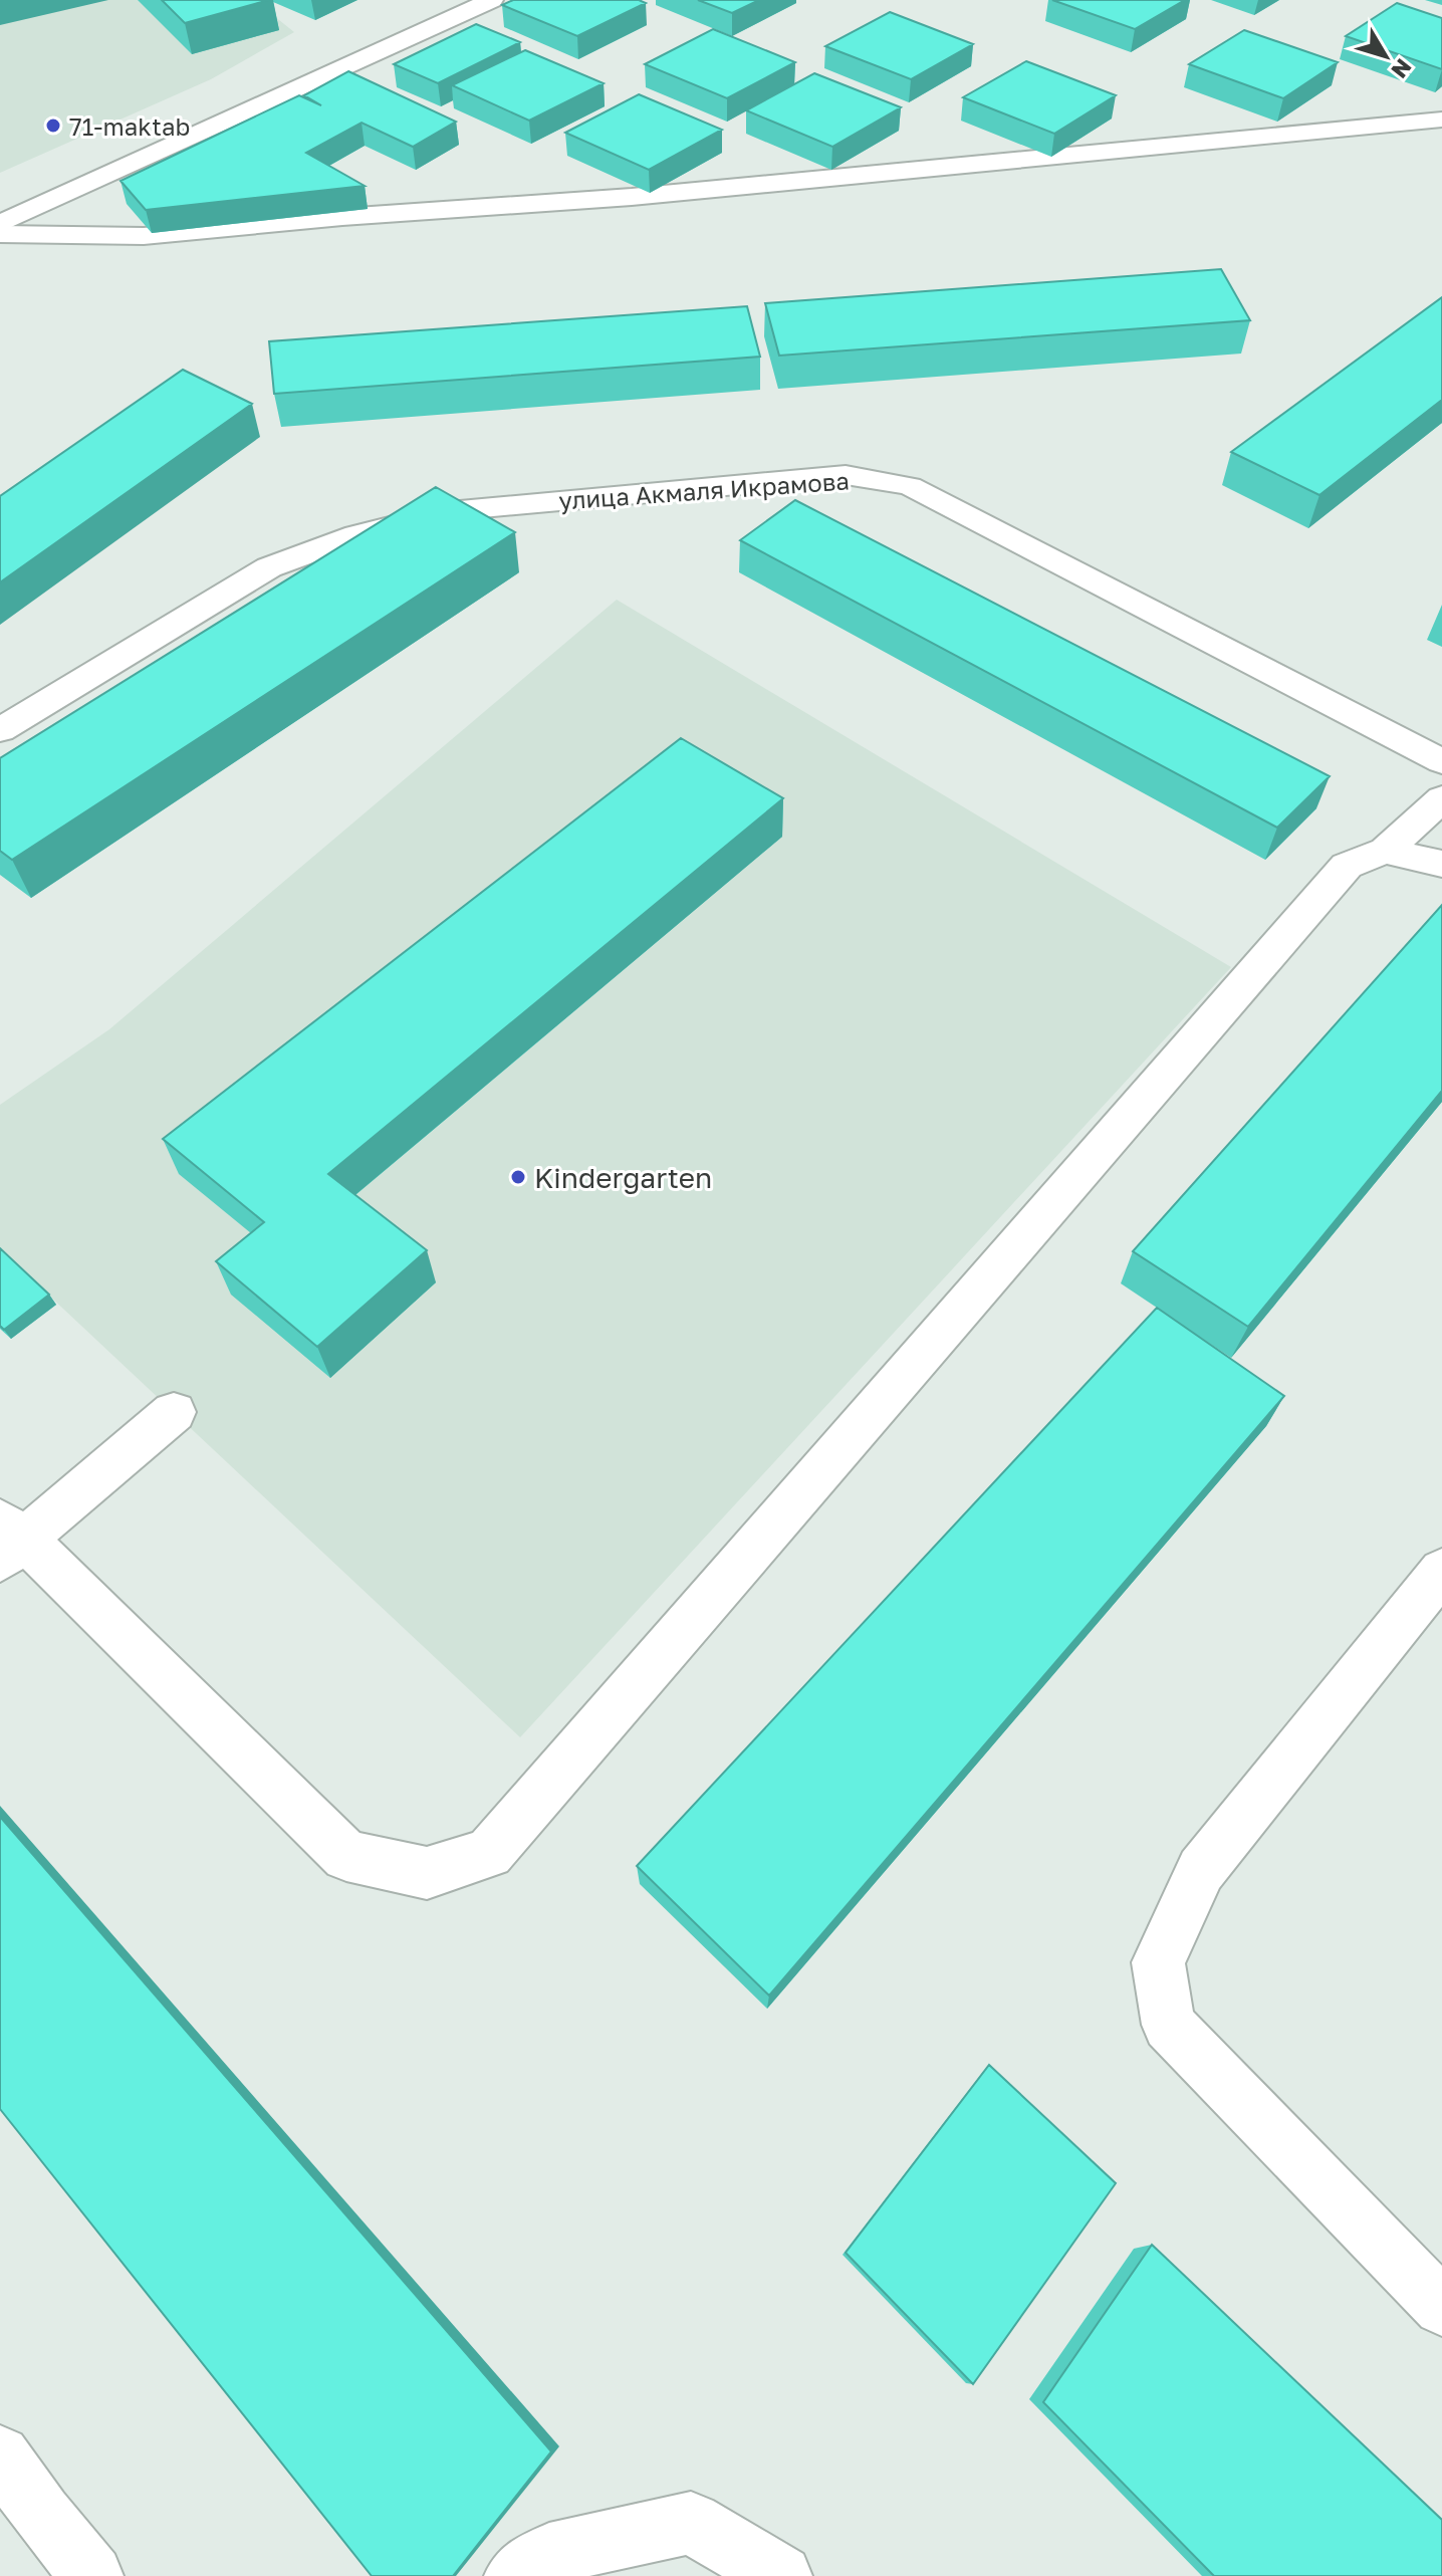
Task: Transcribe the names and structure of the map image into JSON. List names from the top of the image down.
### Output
{
  "streets": {
    "lane": ["улица Акмаля Икрамова"]
  },
  "places": ["71-maktab", "Kindergarten"],
  "north": "bottom right"
}
